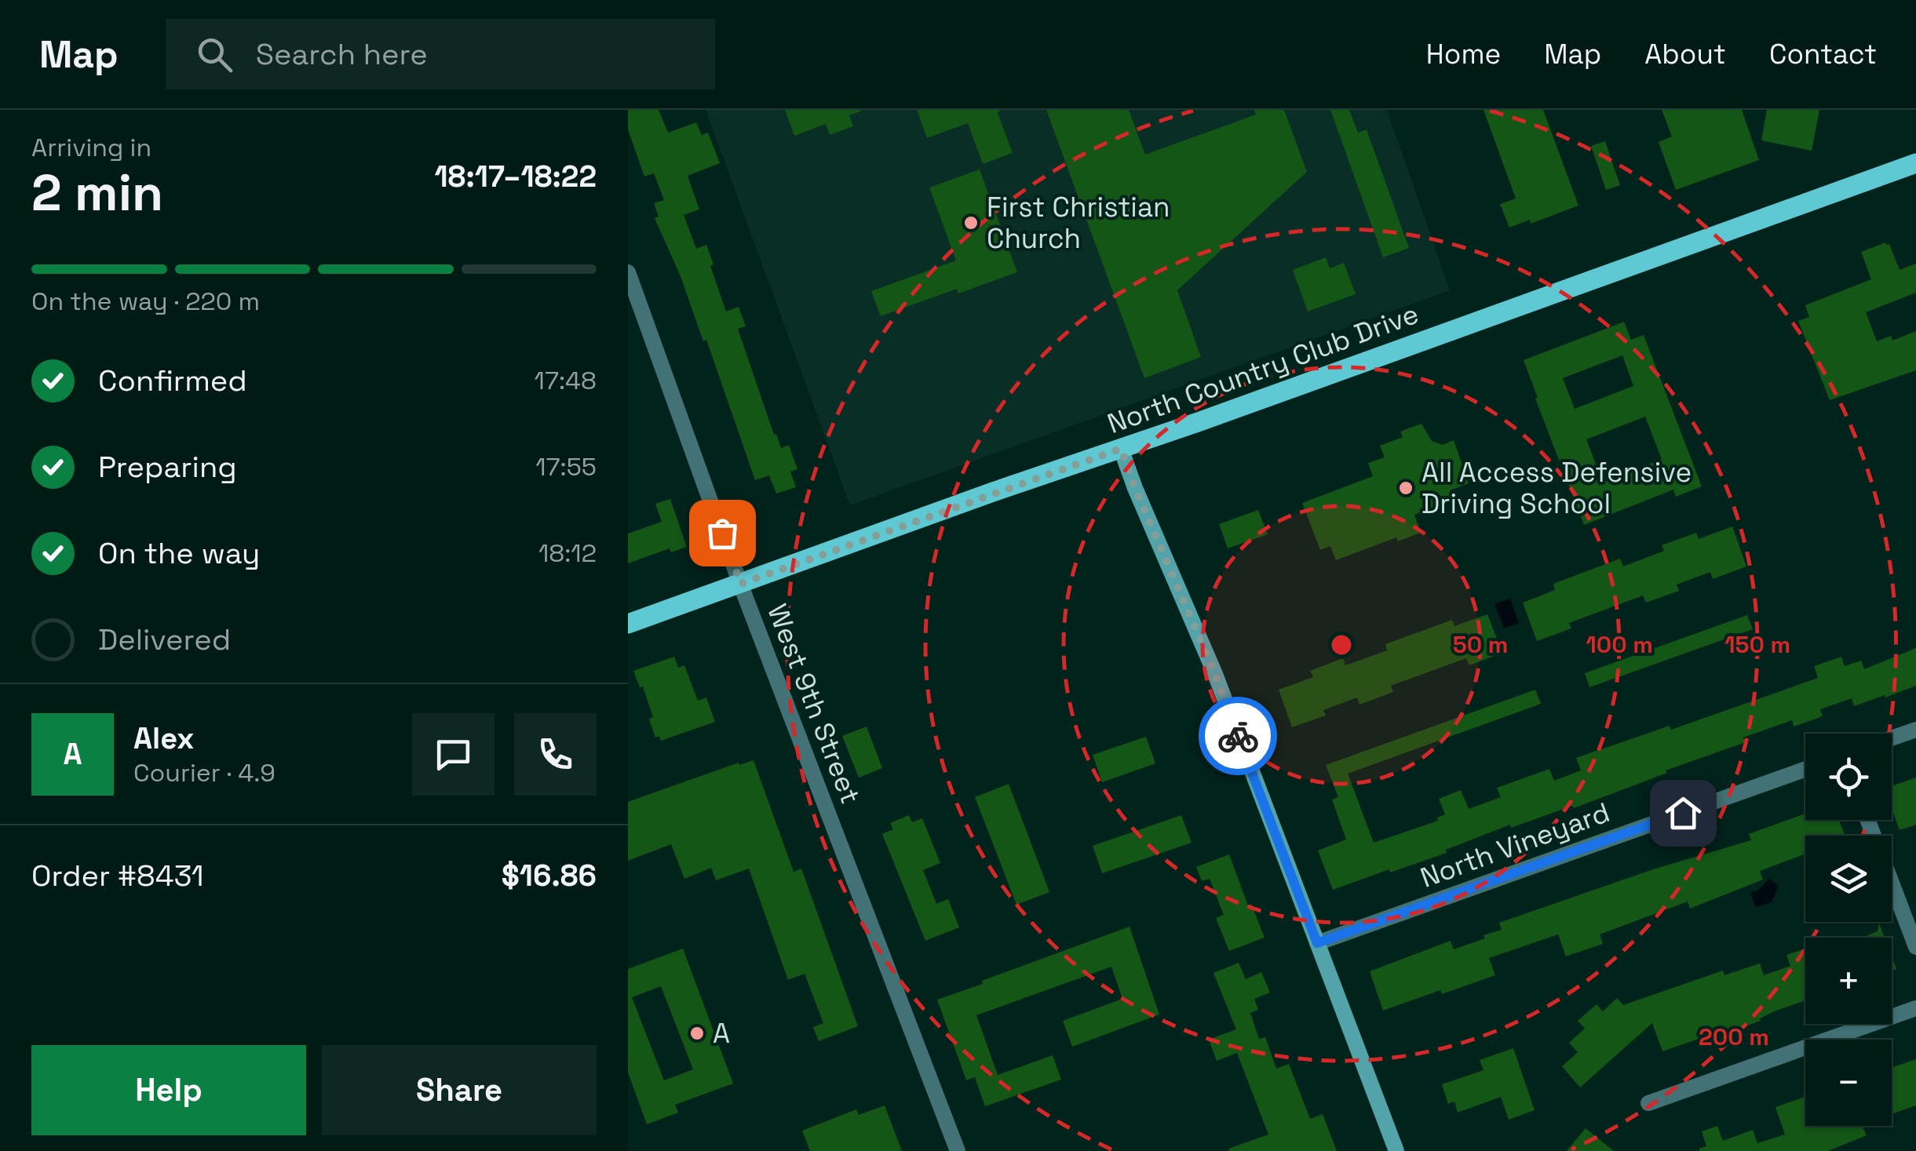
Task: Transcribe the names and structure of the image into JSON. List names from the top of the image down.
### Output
{
  "streets": {
    "main road": ["North Country Club Drive"],
    "street": ["West 9th Street", "North Vineyard"]
  },
  "crossings": [
    ["North Country Club Drive", "West 9th Street"]
  ],
  "places": ["First Christian Church", "All Access Defensive Driving School", "A"],
  "page": {
    "header": "Map",
    "search": "Search here",
    "nav": [
      "Home",
      "Map",
      "About",
      "Contact"
    ],
    "heading": ["2 min", "Arriving in", "18:17–18:22"],
    "panel": [
      "Alex",
      "Courier · 4.9",
      "Order #8431",
      "$16.86"
    ],
    "bar": "On the way · 220 m",
    "list": [
      ["Confirmed", "17:48"],
      ["Preparing", "17:55"],
      ["On the way", "18:12"],
      "Delivered"
    ],
    "round": "A",
    "map_buttons": ["+", "−"],
    "buttons": ["Help", "Share"]
  },
  "rings": [
    "50 m",
    "100 m",
    "150 m",
    "200 m"
  ]
}
